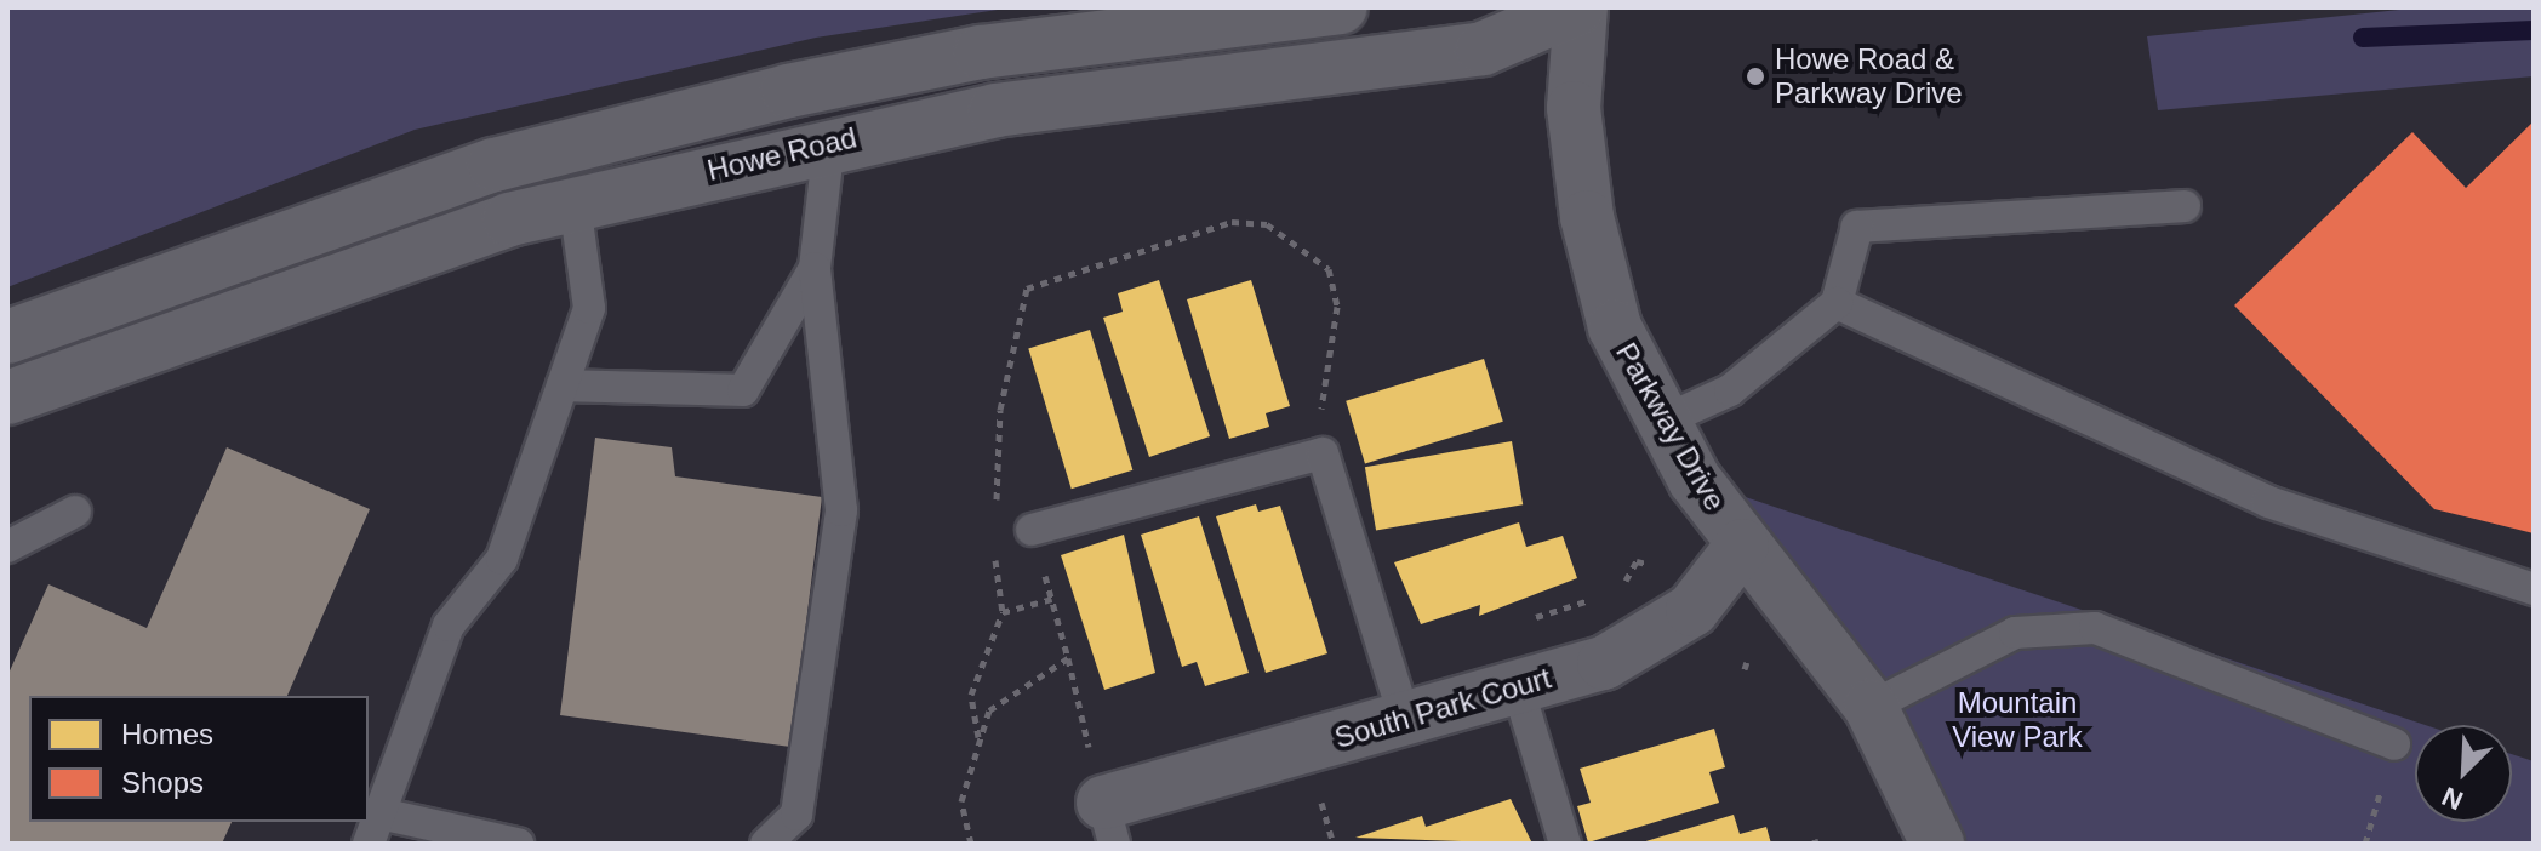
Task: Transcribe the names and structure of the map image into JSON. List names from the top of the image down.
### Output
{
  "streets": {
    "street": ["Howe Road", "Parkway Drive", "South Park Court"]
  },
  "crossings": [
    ["Howe Road", "Parkway Drive"],
    ["Parkway Drive", "South Park Court"]
  ],
  "parks": ["Mountain View Park"],
  "places": ["Howe Road & Parkway Drive"],
  "legend": ["Homes", "Shops"],
  "north": "bottom left"
}
